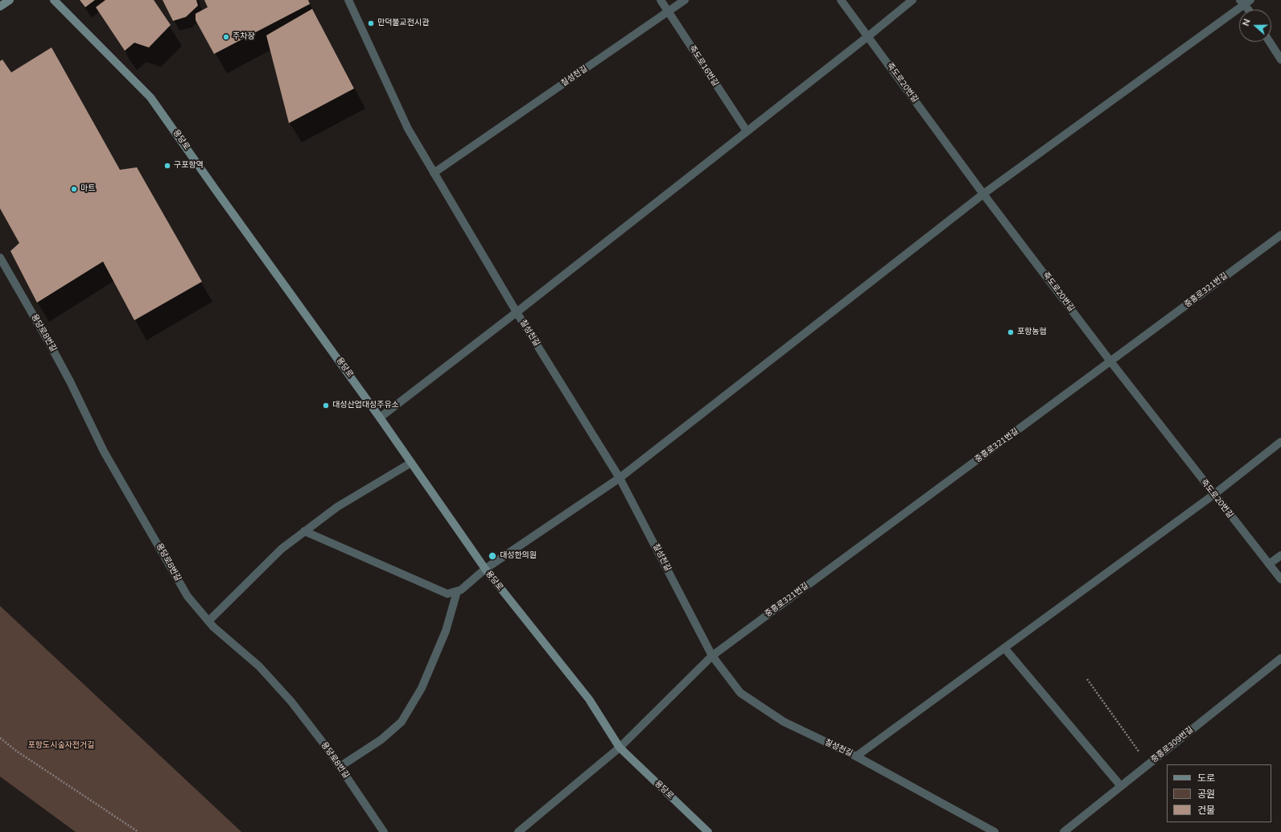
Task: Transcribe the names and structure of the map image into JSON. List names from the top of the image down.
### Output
{
  "streets": {
    "main road": ["용당로"],
    "street": [
      "죽도로16번길",
      "칠성천길",
      "죽도로20번길",
      "중흥로321번길",
      "용당로8번길",
      "중흥로309번길"
    ]
  },
  "crossings": [
    ["죽도로16번길", "칠성천길"],
    ["칠성천길", "중흥로321번길"],
    ["죽도로20번길", "중흥로321번길"],
    ["용당로", "중흥로321번길"]
  ],
  "parks": ["포항도시숲자전거길"],
  "places": [
    "만덕불교전시관",
    "주차장",
    "구포항역",
    "마트",
    "포항농협",
    "대성산업대성주유소",
    "대성한의원"
  ],
  "legend": ["도로", "공원", "건물"],
  "north": "left"
}
